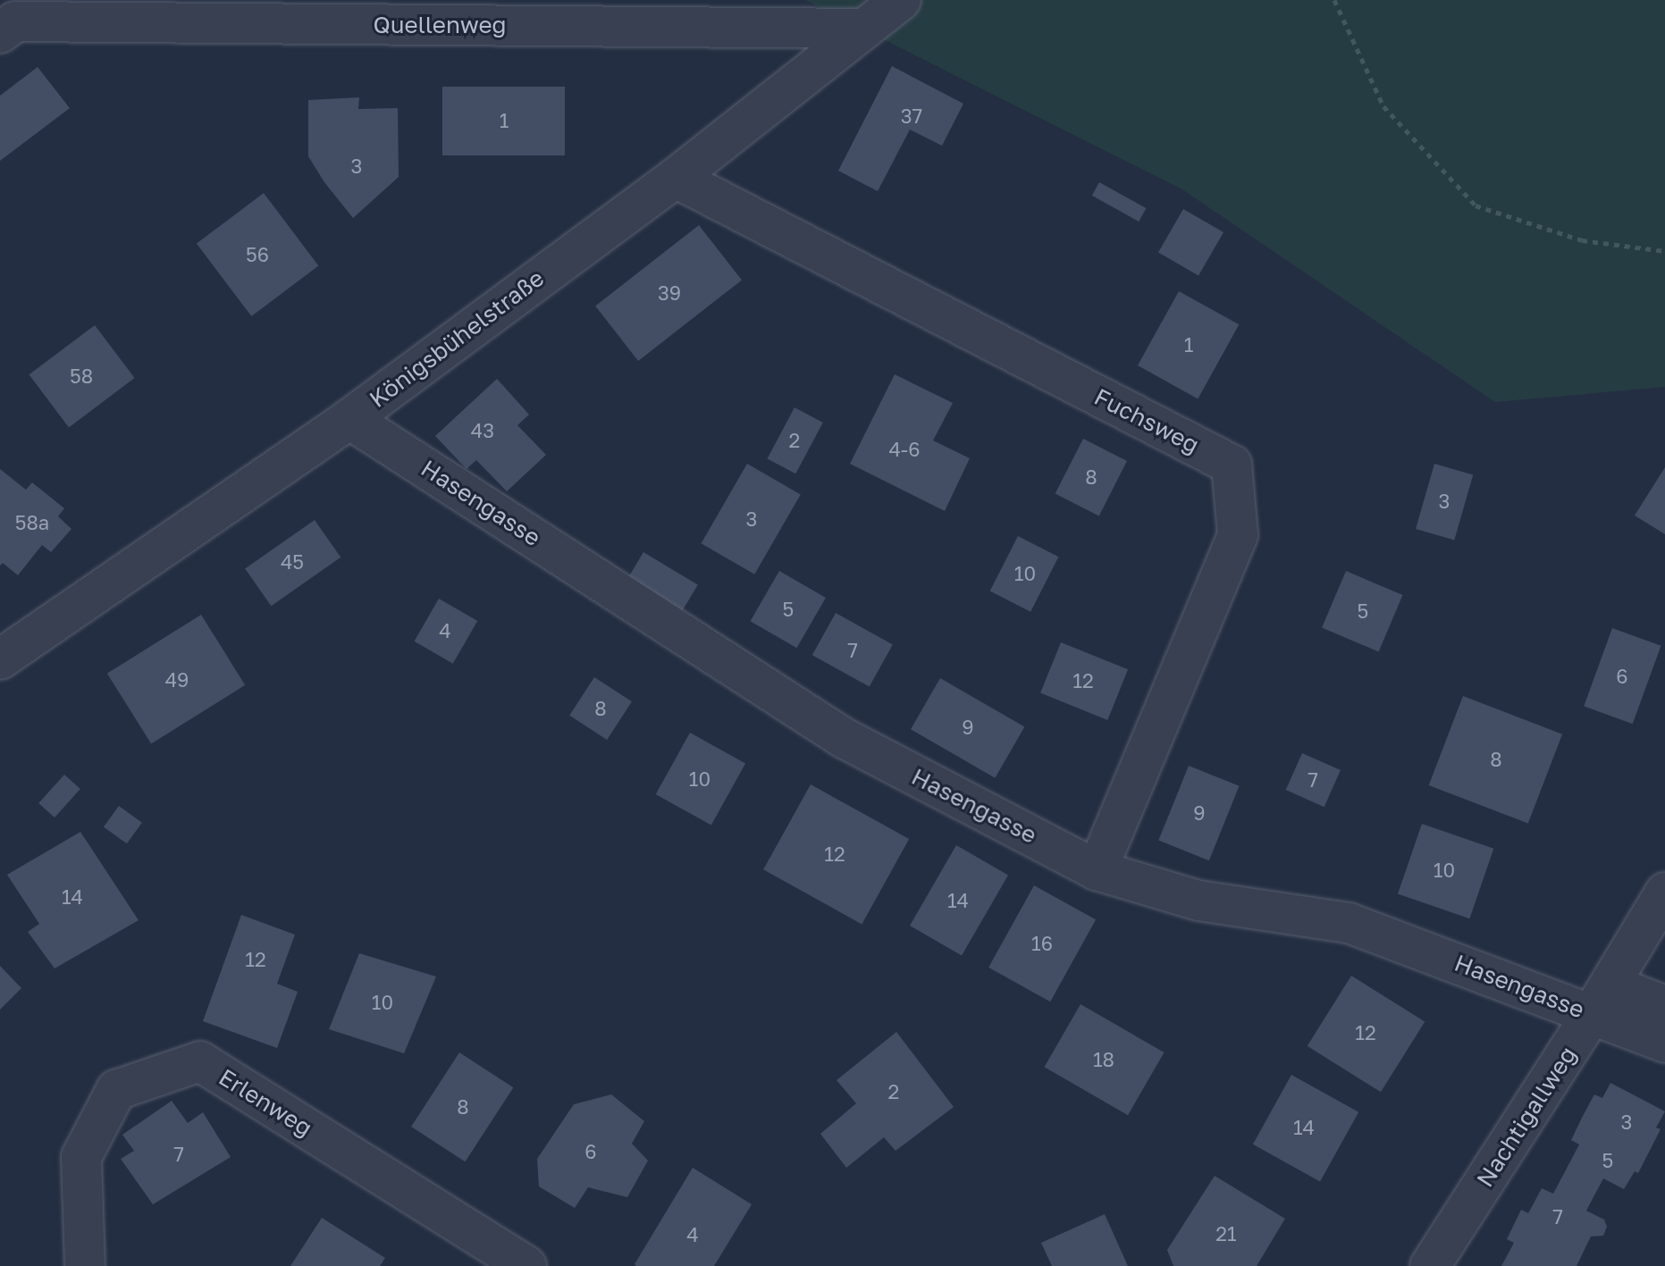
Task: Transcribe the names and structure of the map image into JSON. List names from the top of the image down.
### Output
{
  "streets": {
    "street": [
      "Quellenweg",
      "Königsbühelstraße",
      "Fuchsweg",
      "Hasengasse",
      "Erlenweg",
      "Nachtigallweg"
    ]
  },
  "crossings": [
    ["Quellenweg", "Königsbühelstraße"],
    ["Königsbühelstraße", "Fuchsweg"],
    ["Königsbühelstraße", "Hasengasse"],
    ["Fuchsweg", "Hasengasse"],
    ["Hasengasse", "Nachtigallweg"]
  ],
  "house_numbers": [
    "37",
    "1",
    "3",
    "56",
    "39",
    "1",
    "58",
    "43",
    "2",
    "4-6",
    "8",
    "3",
    "3",
    "58a",
    "45",
    "10",
    "5",
    "5",
    "4",
    "7",
    "6",
    "49",
    "12",
    "8",
    "9",
    "8",
    "10",
    "7",
    "9",
    "12",
    "10",
    "14",
    "14",
    "16",
    "12",
    "10",
    "12",
    "18",
    "2",
    "8",
    "3",
    "14",
    "6",
    "7",
    "5",
    "7",
    "21",
    "4"
  ]
}
